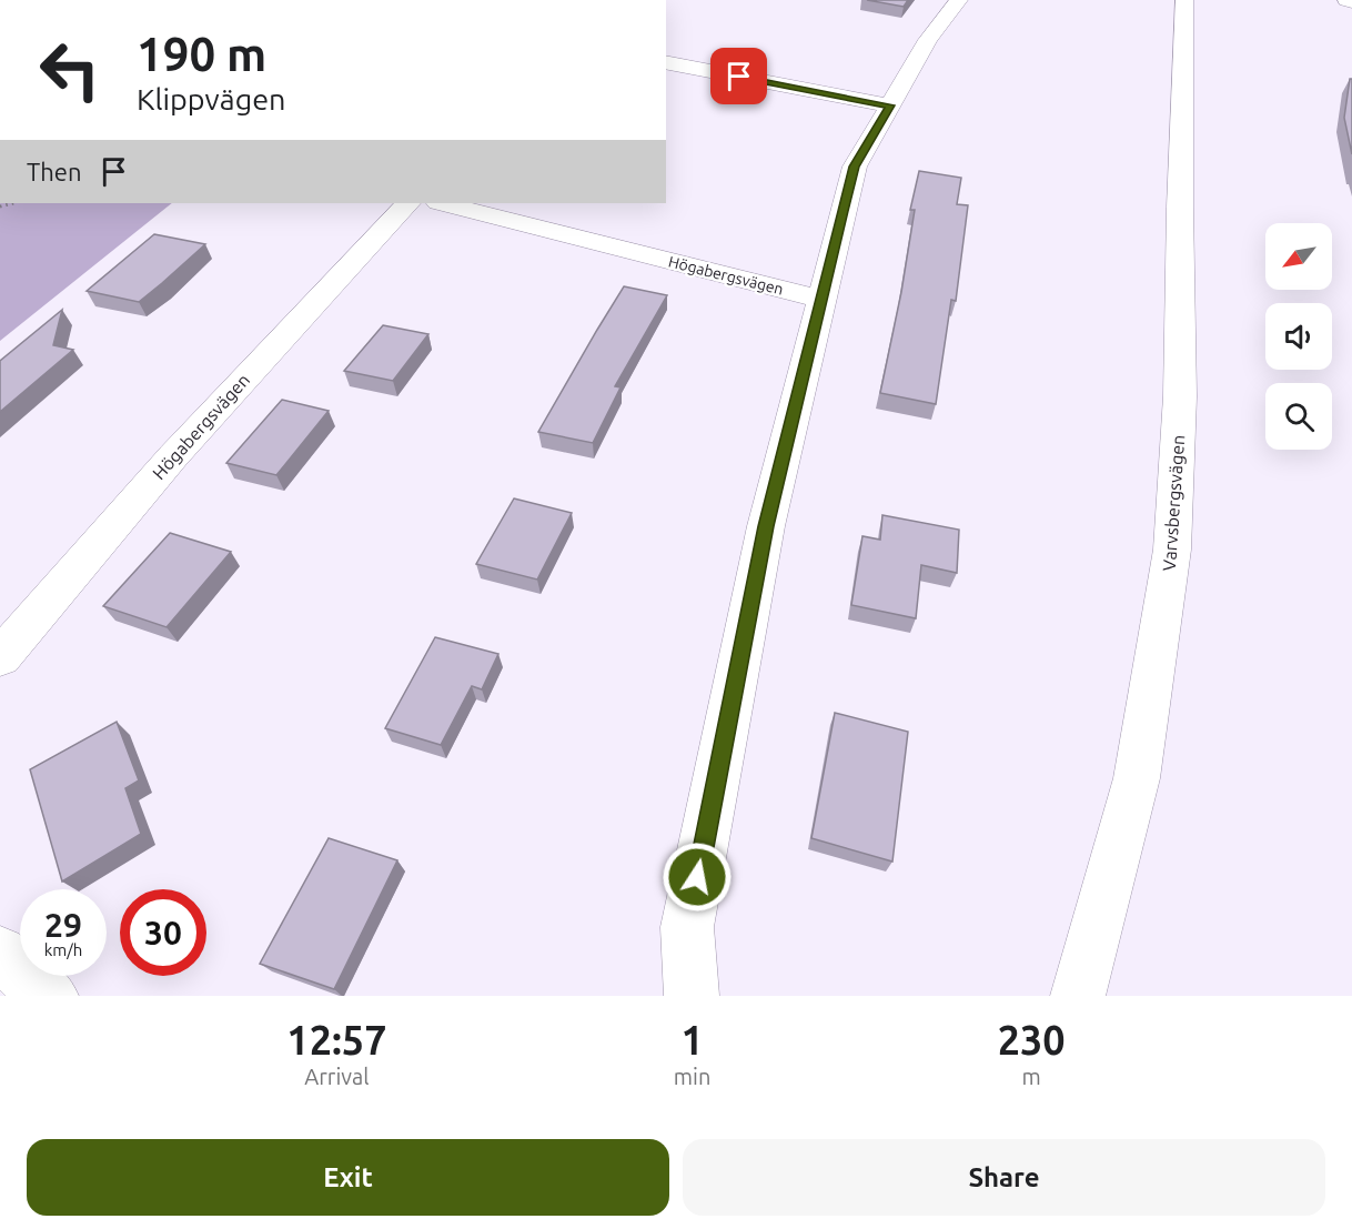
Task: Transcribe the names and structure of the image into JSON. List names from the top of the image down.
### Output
{
  "streets": {
    "street": ["Högabergsvägen", "Varvsbergsvägen"]
  },
  "north": "bottom left",
  "page": {
    "turn": ["190 m", "Klippvägen"],
    "then": "Then",
    "speed": "29 km/h",
    "limit": "30",
    "eta": [
      "12:57",
      "Arrival",
      "1",
      "min",
      "230",
      "m"
    ],
    "buttons": ["Exit", "Share"]
  }
}
